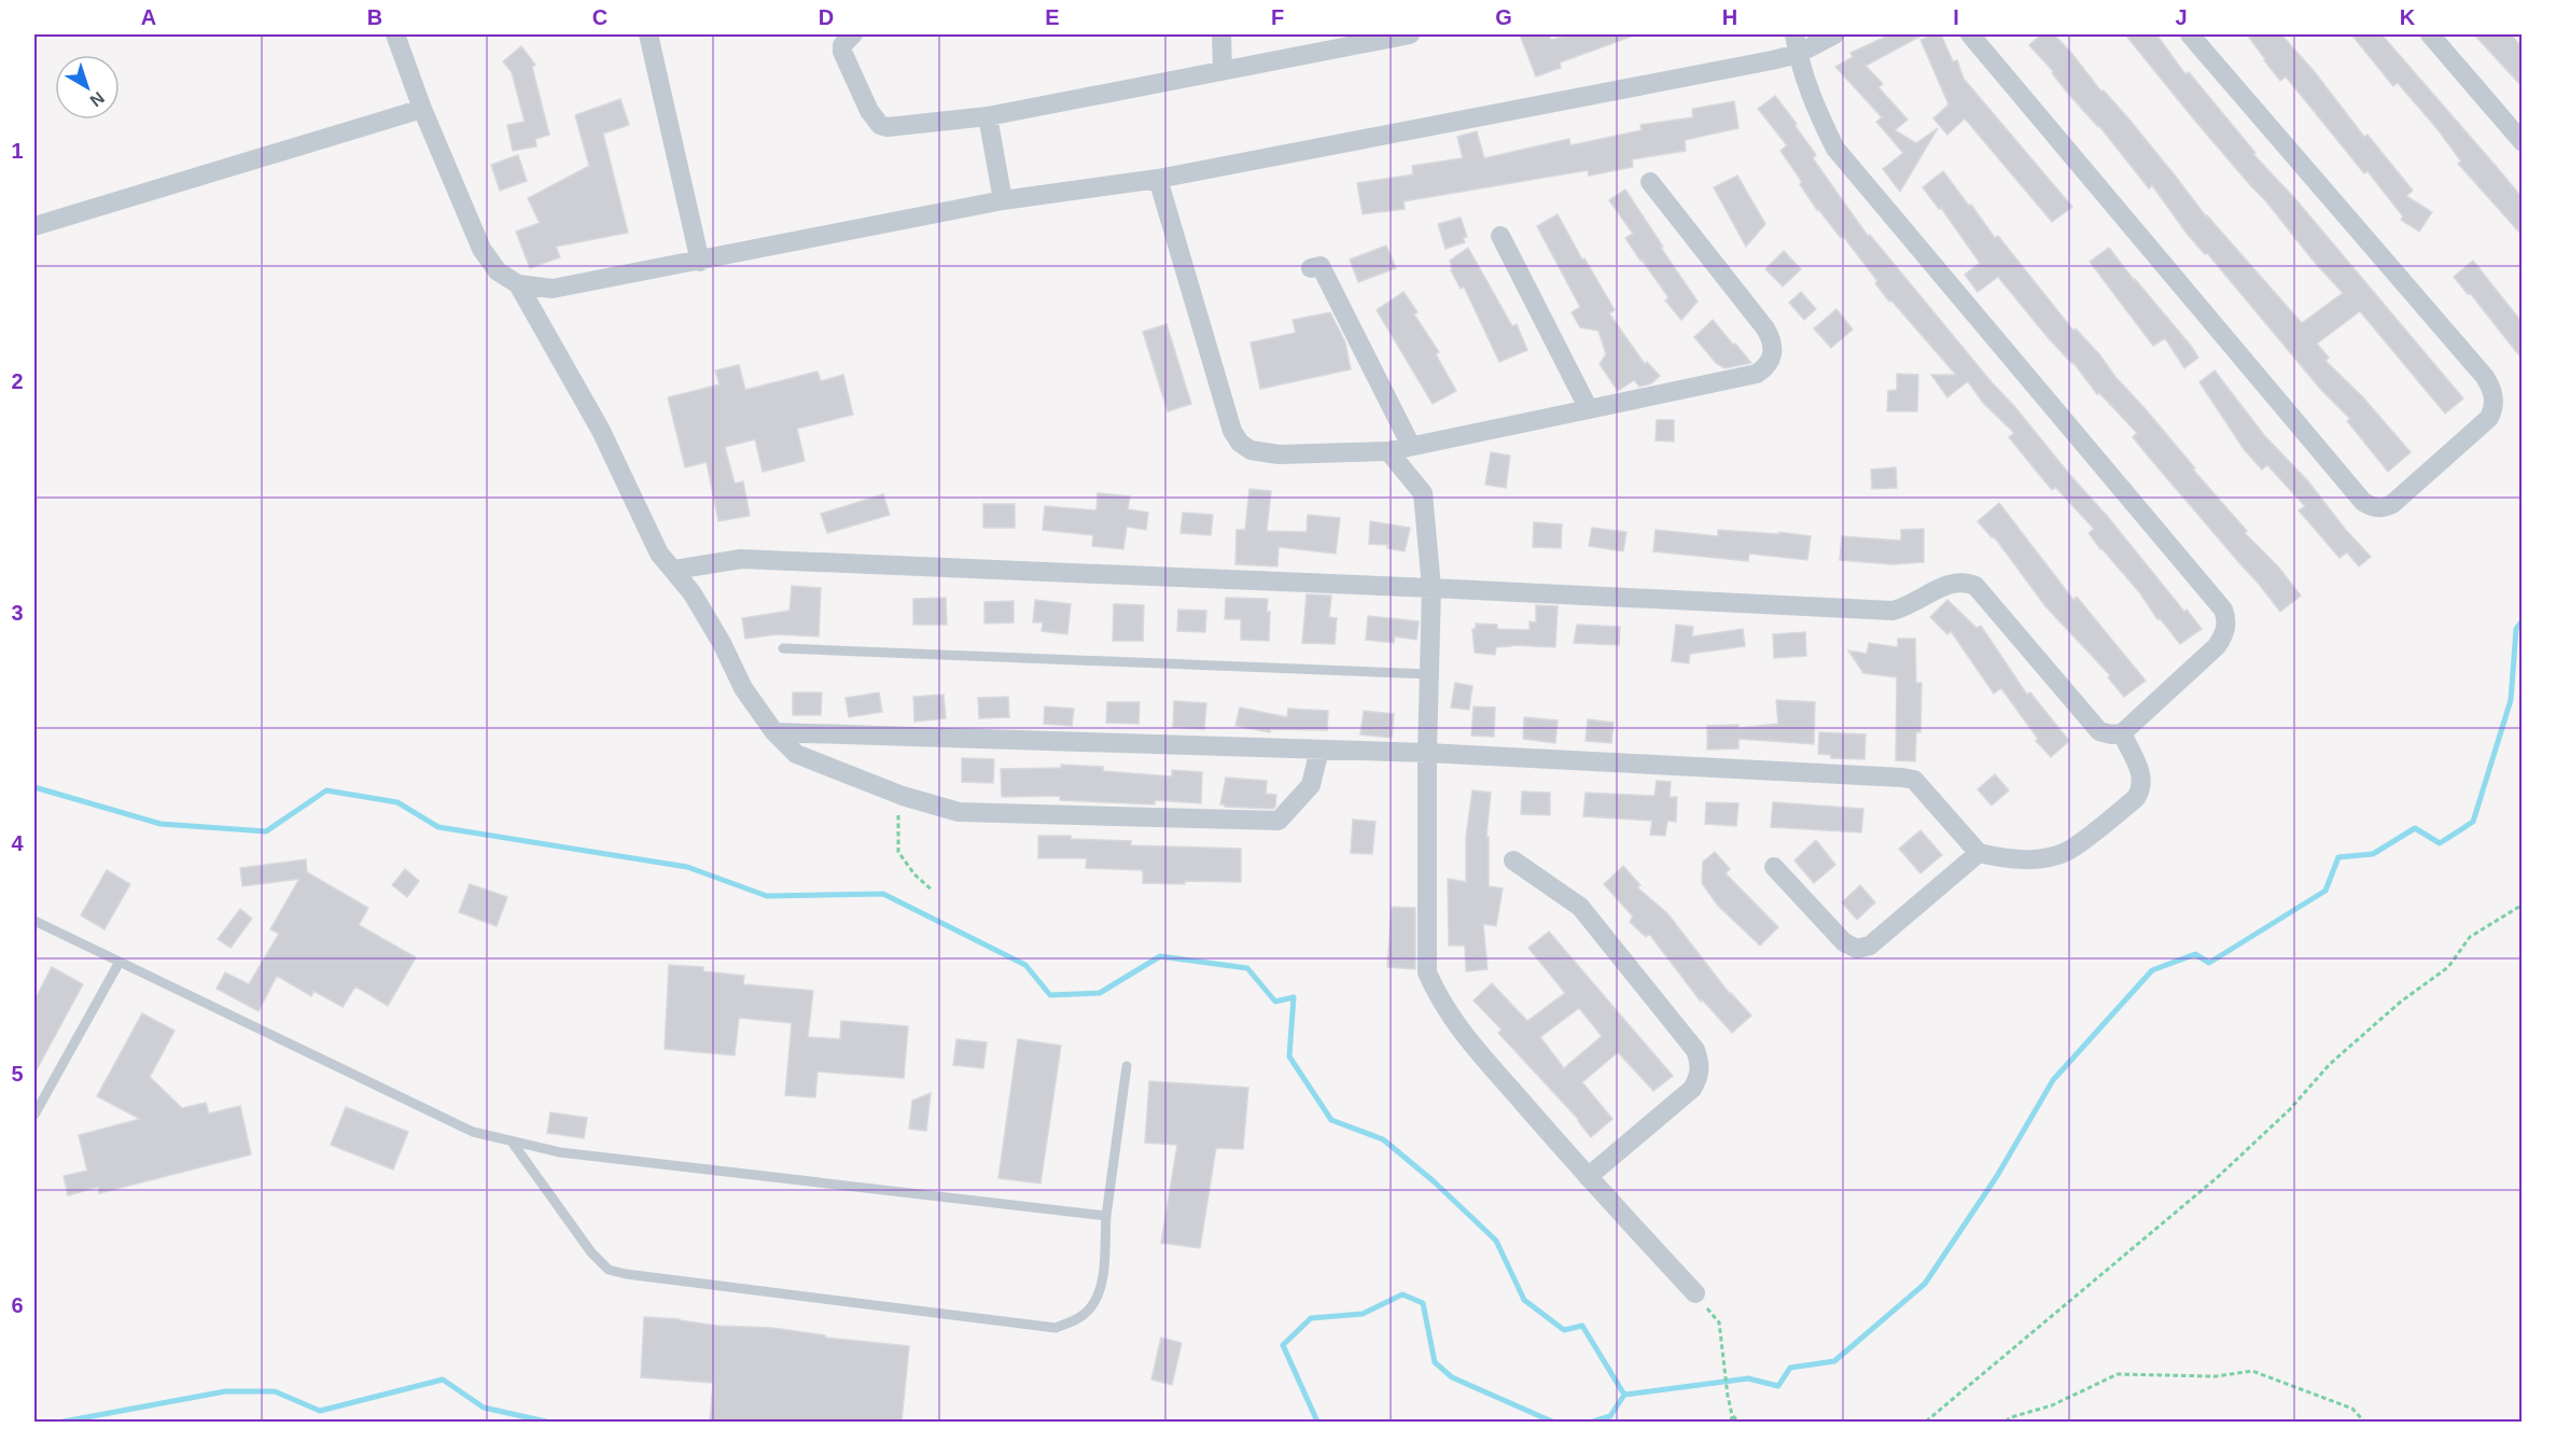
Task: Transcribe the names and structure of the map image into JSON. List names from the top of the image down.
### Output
{
  "north": "bottom right",
  "grid": {
    "columns": [
      "A",
      "B",
      "C",
      "D",
      "E",
      "F",
      "G",
      "H",
      "I",
      "J",
      "K"
    ],
    "rows": [
      "1",
      "2",
      "3",
      "4",
      "5",
      "6"
    ]
  }
}
